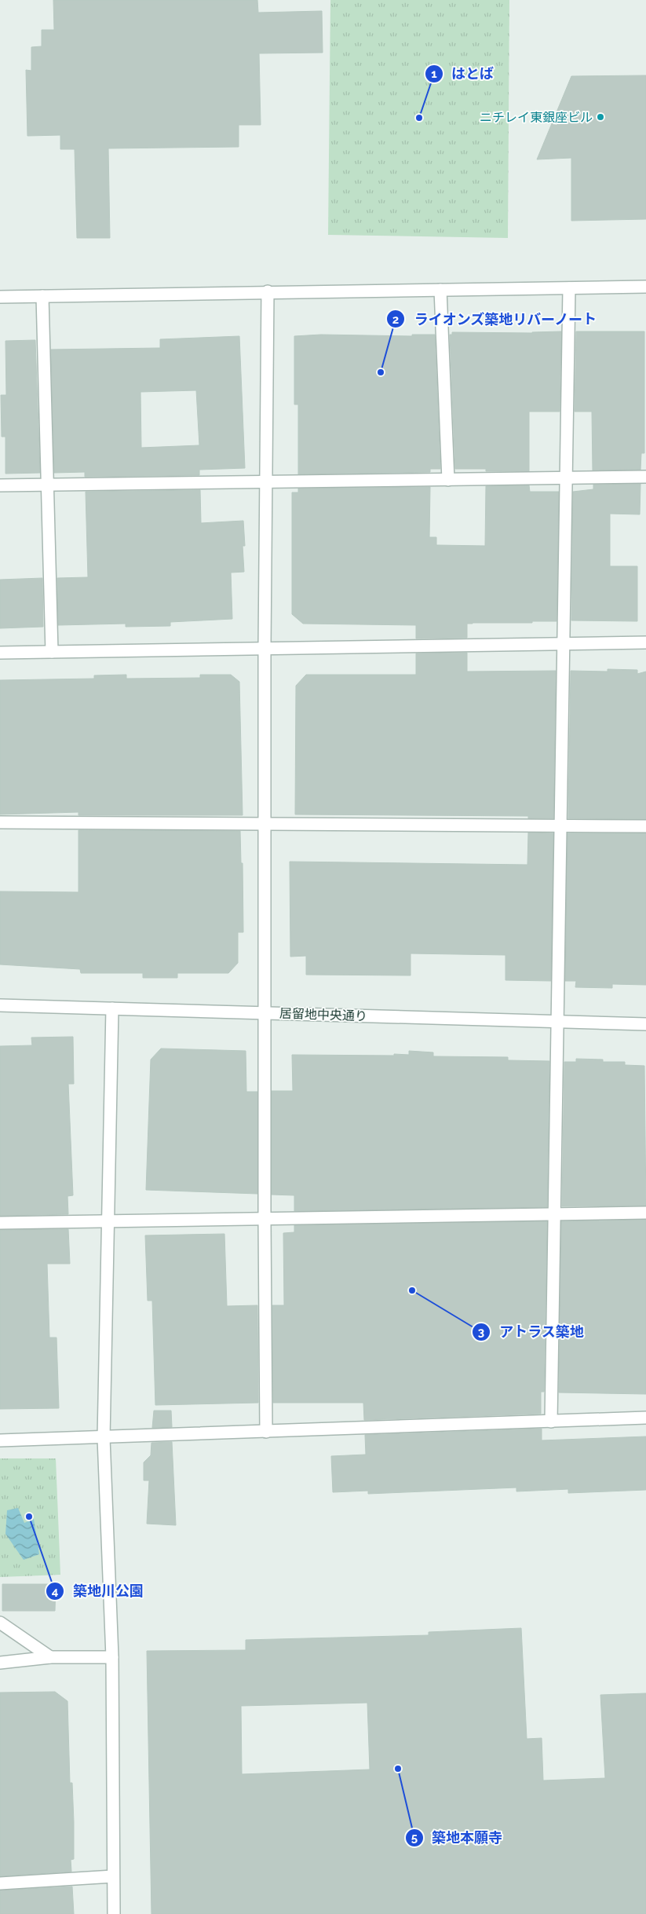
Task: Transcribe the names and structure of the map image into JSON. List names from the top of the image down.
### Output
{
  "streets": {
    "street": ["居留地中央通り"]
  },
  "places": [
    "ニチレイ東銀座ビル",
    "はとば",
    "ライオンズ築地リバーノート",
    "アトラス築地",
    "築地川公園",
    "築地本願寺"
  ]
}
